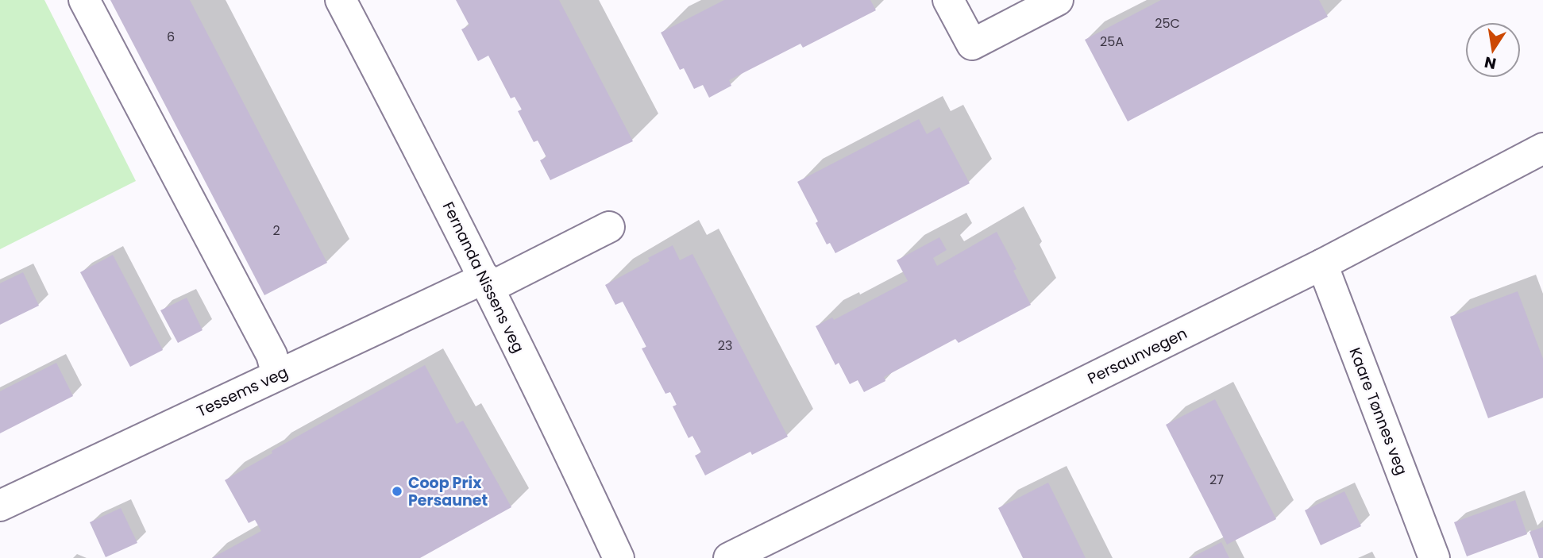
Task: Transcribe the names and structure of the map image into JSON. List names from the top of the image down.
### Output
{
  "streets": {
    "street": [
      "Fernanda Nissens veg",
      "Persaunvegen",
      "Tessems veg",
      "Kaare Tønnes veg"
    ]
  },
  "crossings": [
    ["Fernanda Nissens veg", "Tessems veg"],
    ["Persaunvegen", "Kaare Tønnes veg"]
  ],
  "places": ["Coop Prix Persaunet"],
  "house_numbers": [
    "25C",
    "6",
    "25A",
    "2",
    "23",
    "27"
  ],
  "north": "bottom"
}
